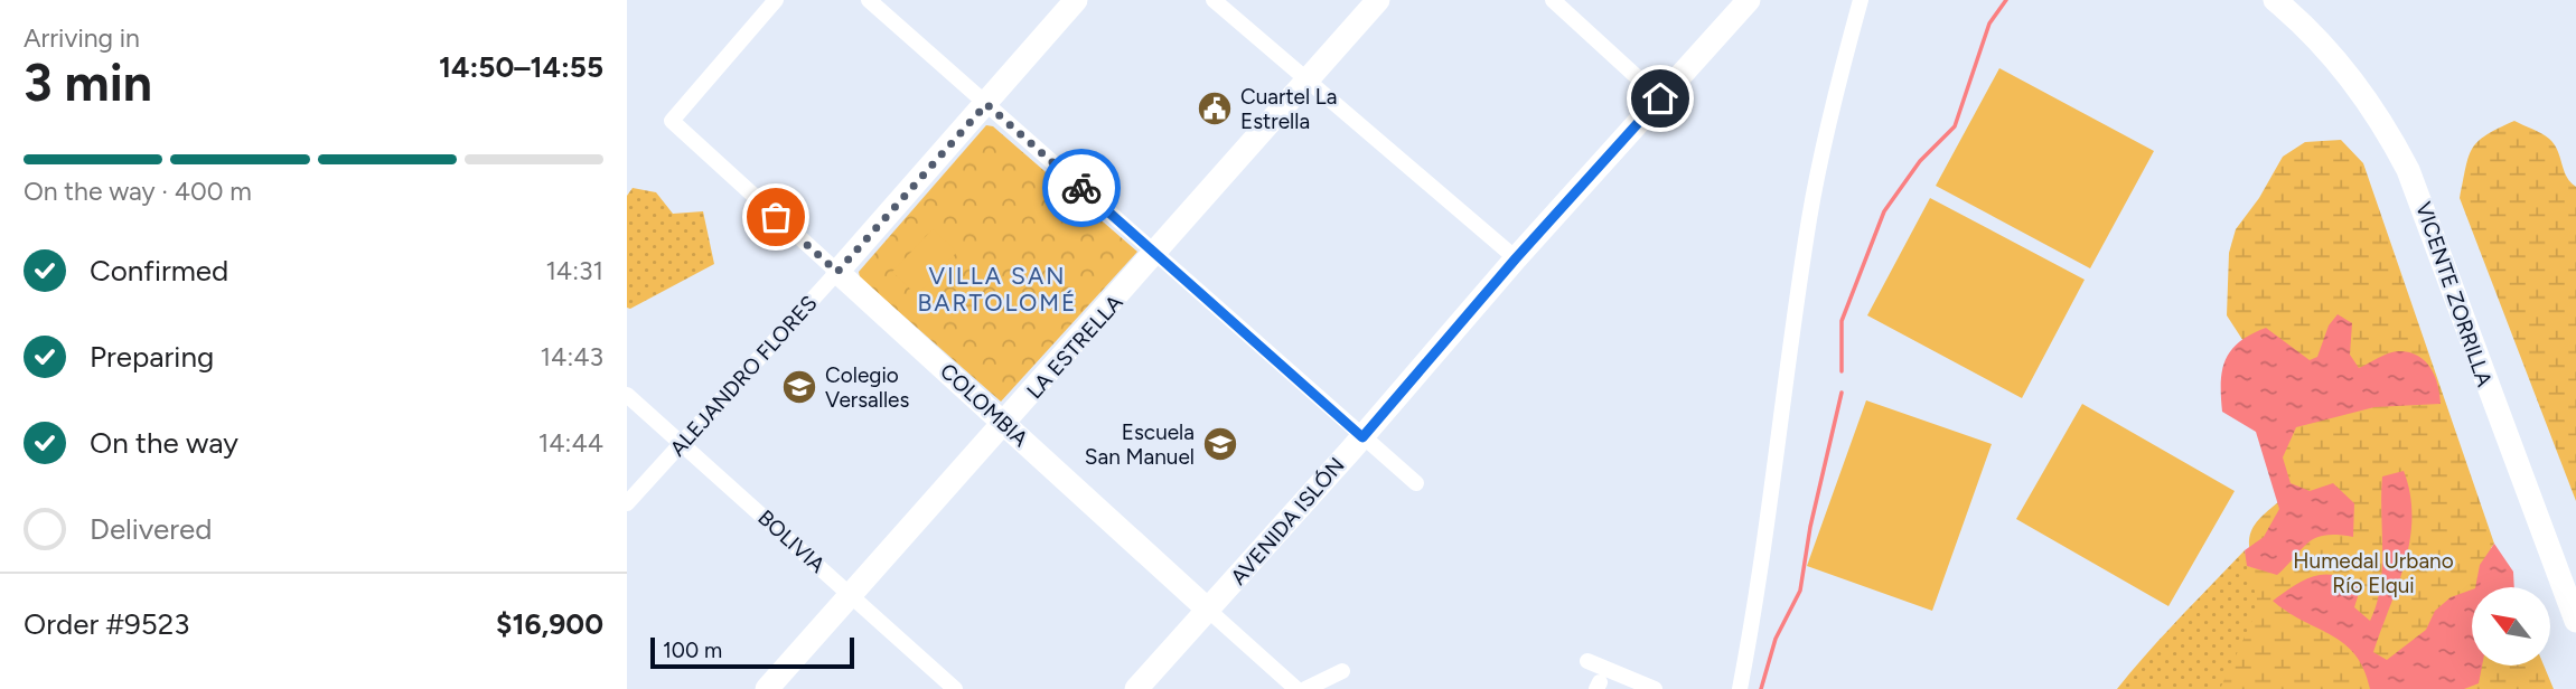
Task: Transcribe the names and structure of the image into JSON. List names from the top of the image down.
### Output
{
  "streets": {
    "street": [
      "VICENTE ZORRILLA",
      "LA ESTRELLA",
      "ALEJANDRO FLORES",
      "COLOMBIA",
      "AVENIDA ISLÓN",
      "BOLIVIA"
    ]
  },
  "crossings": [
    ["LA ESTRELLA", "COLOMBIA"],
    ["LA ESTRELLA", "BOLIVIA"],
    ["ALEJANDRO FLORES", "COLOMBIA"],
    ["ALEJANDRO FLORES", "BOLIVIA"],
    ["COLOMBIA", "AVENIDA ISLÓN"]
  ],
  "districts": ["VILLA SAN BARTOLOMÉ"],
  "parks": ["Humedal Urbano Río Elqui"],
  "places": {
    "public building": ["Cuartel La Estrella"],
    "school or university": ["Colegio Versalles", "Escuela San Manuel"]
  },
  "scale_bar": "100 m",
  "north": "top left",
  "page": {
    "heading": ["3 min", "Arriving in", "14:50–14:55"],
    "panel": ["Order #9523", "$16,900"],
    "bar": "On the way · 400 m",
    "list": [
      ["Confirmed", "14:31"],
      ["Preparing", "14:43"],
      ["On the way", "14:44"],
      "Delivered"
    ],
    "scale": "100 m"
  }
}
